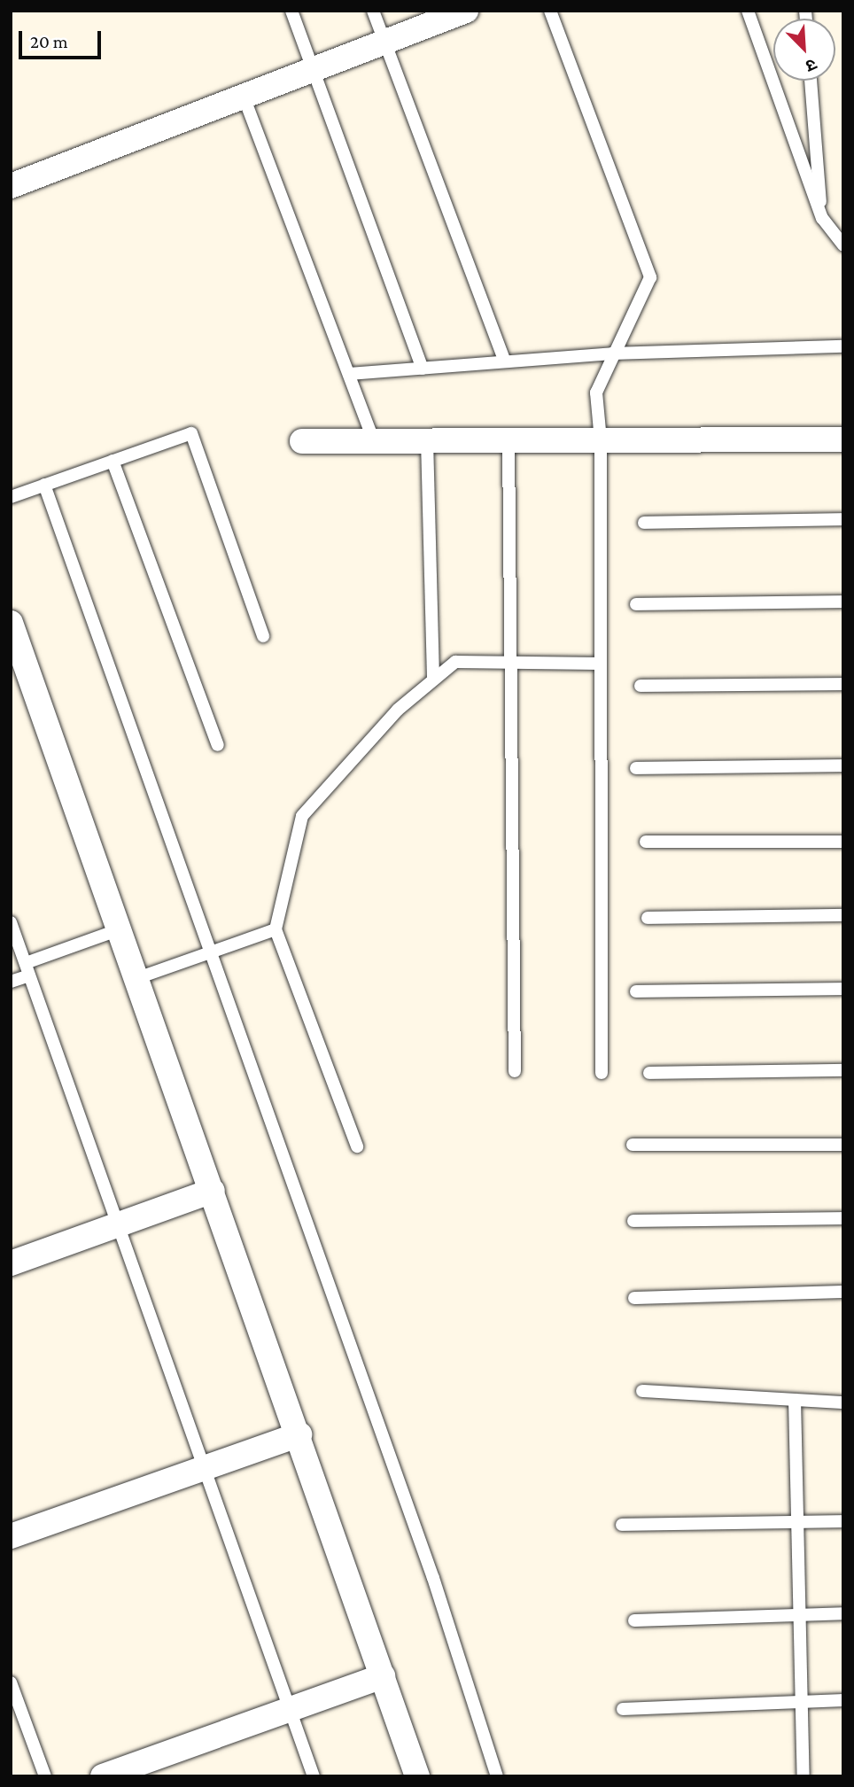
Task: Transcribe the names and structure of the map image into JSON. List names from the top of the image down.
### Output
{
  "scale_bar": "20 m",
  "north": "bottom right"
}
